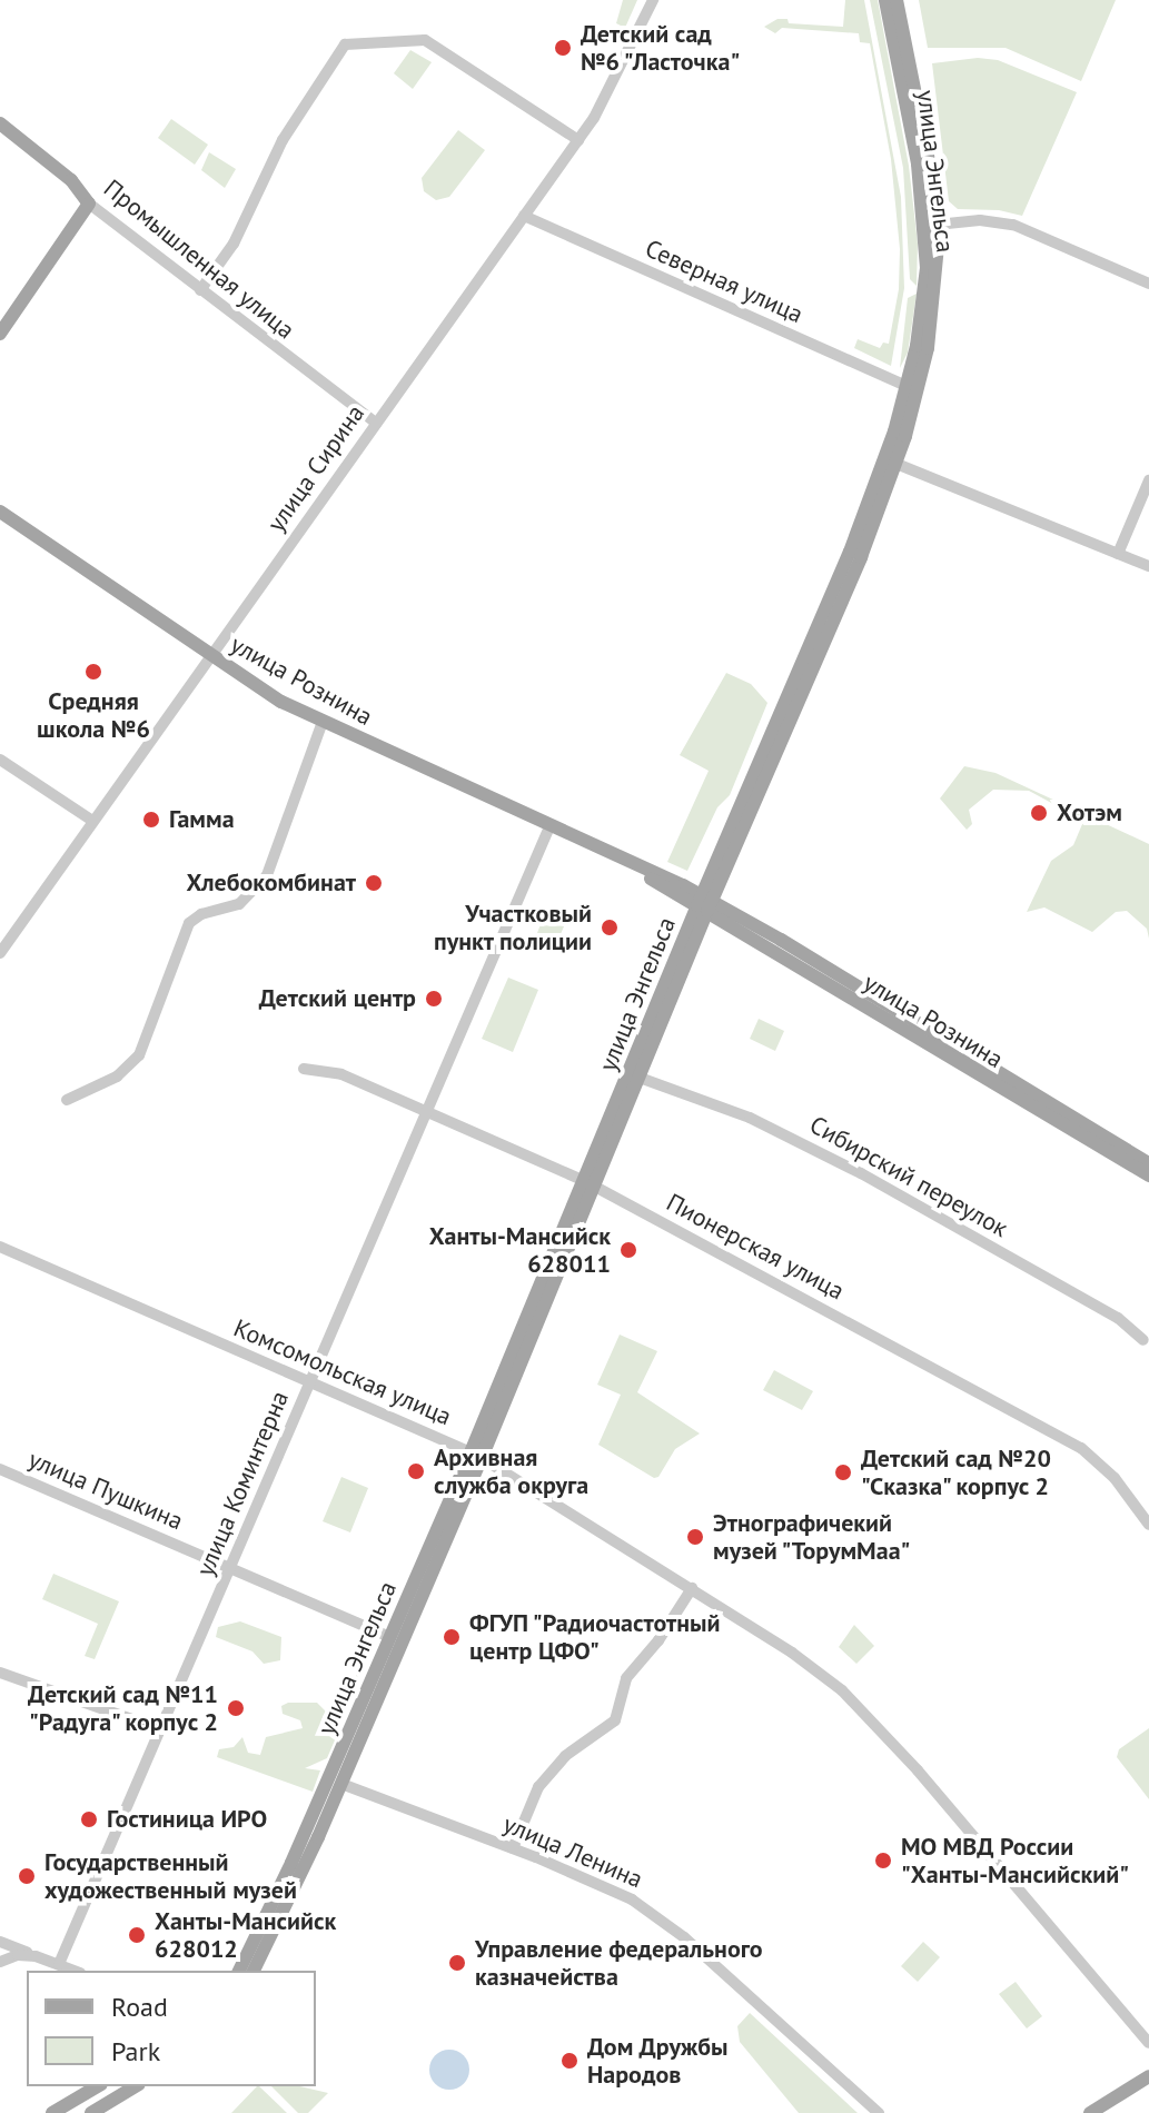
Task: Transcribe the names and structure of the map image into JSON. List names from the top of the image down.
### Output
{
  "streets": {
    "main road": ["улица Энгельса", "Промышленная улица", "улица Рознина"],
    "street": [
      "Северная улица",
      "улица Сирина",
      "Сибирский переулок",
      "Пионерская улица",
      "Комсомольская улица",
      "улица Коминтерна",
      "улица Пушкина",
      "улица Ленина"
    ]
  },
  "crossings": [
    ["улица Энгельса", "Северная улица"],
    ["улица Энгельса", "улица Рознина"],
    ["улица Энгельса", "Сибирский переулок"],
    ["улица Энгельса", "Пионерская улица"],
    ["улица Энгельса", "Комсомольская улица"],
    ["улица Энгельса", "улица Пушкина"],
    ["улица Энгельса", "улица Ленина"],
    ["Промышленная улица", "улица Сирина"],
    ["Северная улица", "улица Сирина"],
    ["улица Сирина", "улица Рознина"],
    ["улица Рознина", "улица Коминтерна"],
    ["Пионерская улица", "улица Коминтерна"],
    ["Комсомольская улица", "улица Коминтерна"],
    ["улица Коминтерна", "улица Пушкина"]
  ],
  "places": [
    "Детский сад №6 \"Ласточка\"",
    "Средняя школа №6",
    "Хотэм",
    "Гамма",
    "Хлебокомбинат",
    "Участковый пункт полиции",
    "Детский центр",
    "Ханты-Мансийск 628011",
    "Архивная служба округа",
    "Детский сад №20 \"Сказка\" корпус 2",
    "Этнографичекий музей \"ТорумМаа\"",
    "ФГУП \"Радиочастотный центр ЦФО\"",
    "Детский сад №11 \"Радуга\" корпус 2",
    "Гостиница ИРО",
    "МО МВД России \"Ханты-Мансийский\"",
    "Государственный художественный музей",
    "Ханты-Мансийск 628012",
    "Управление федерального казначейства",
    "Дом Дружбы Народов"
  ],
  "legend": ["Road", "Park"]
}
